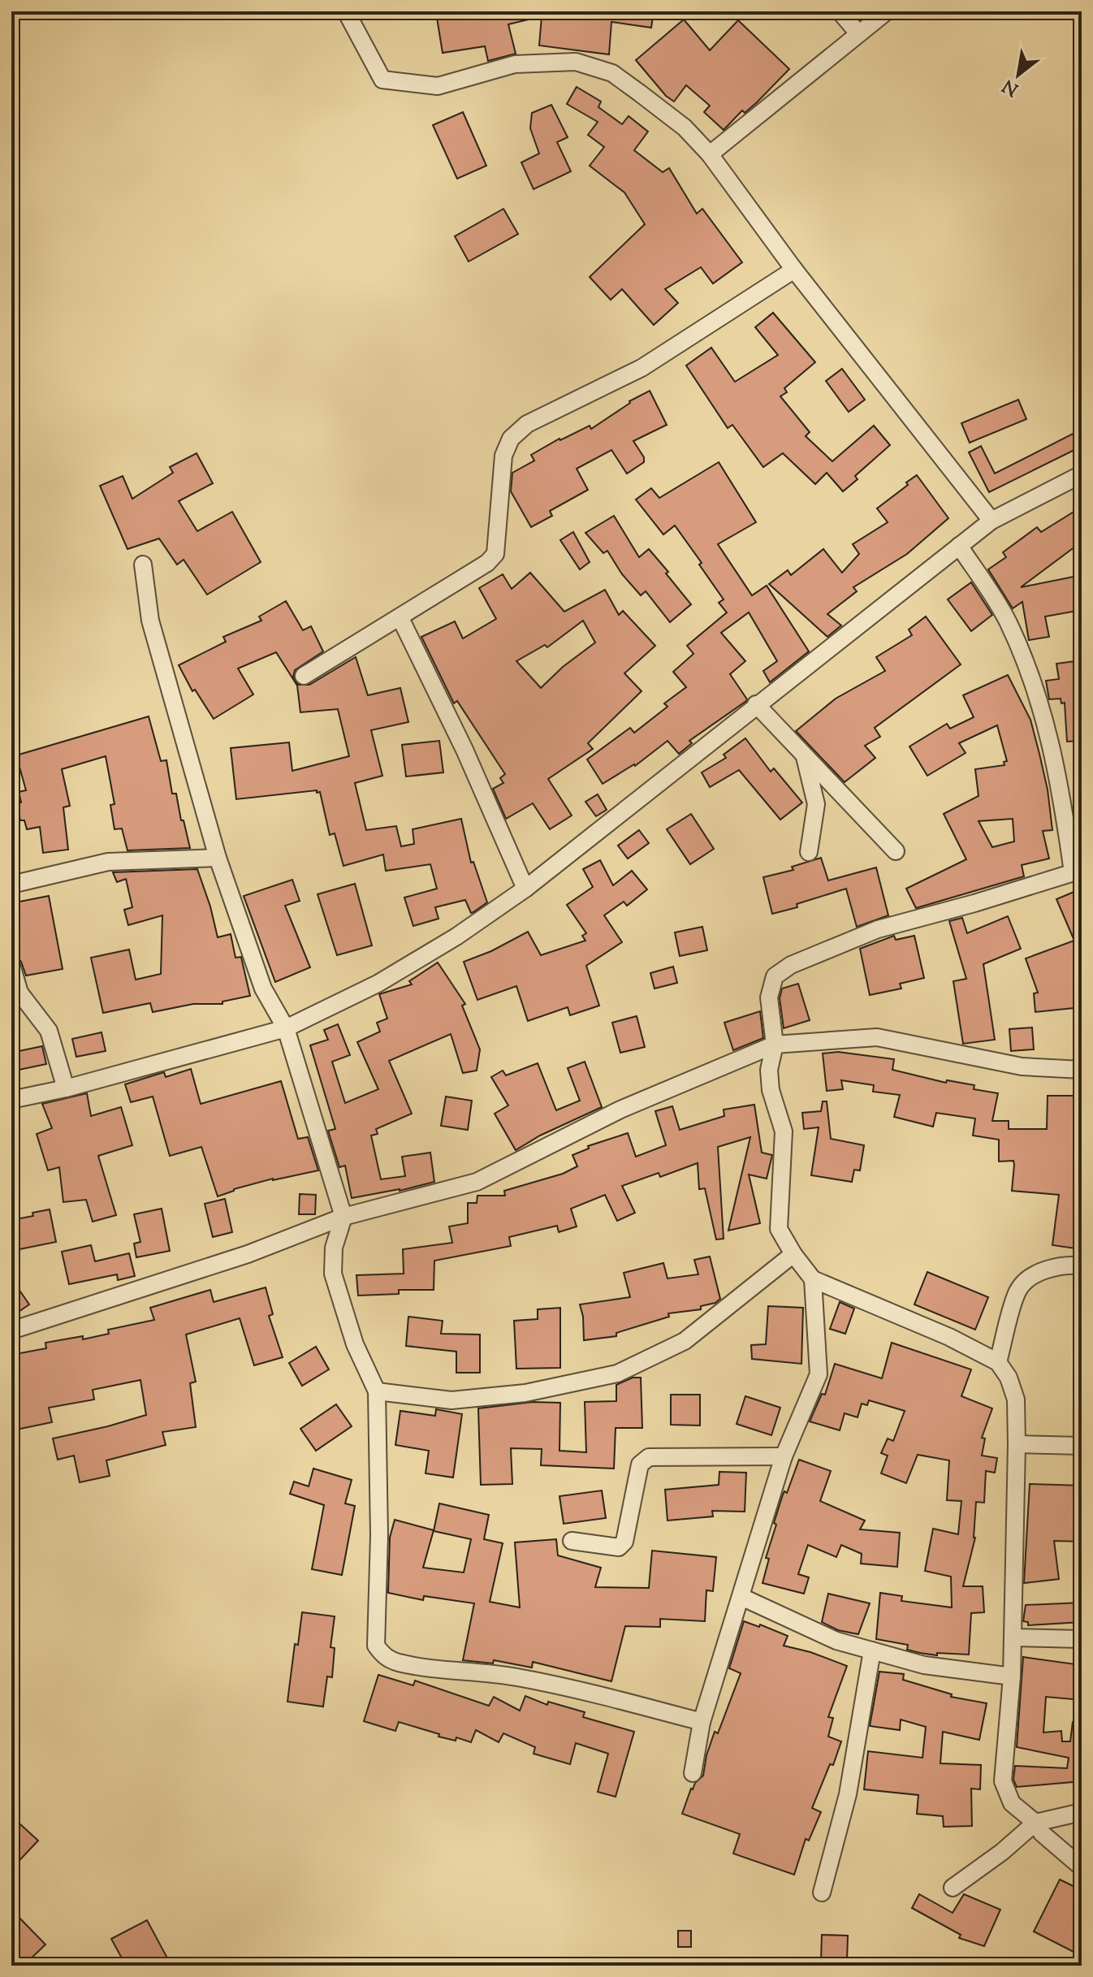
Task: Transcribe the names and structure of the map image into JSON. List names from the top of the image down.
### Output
{
  "north": "bottom left"
}
